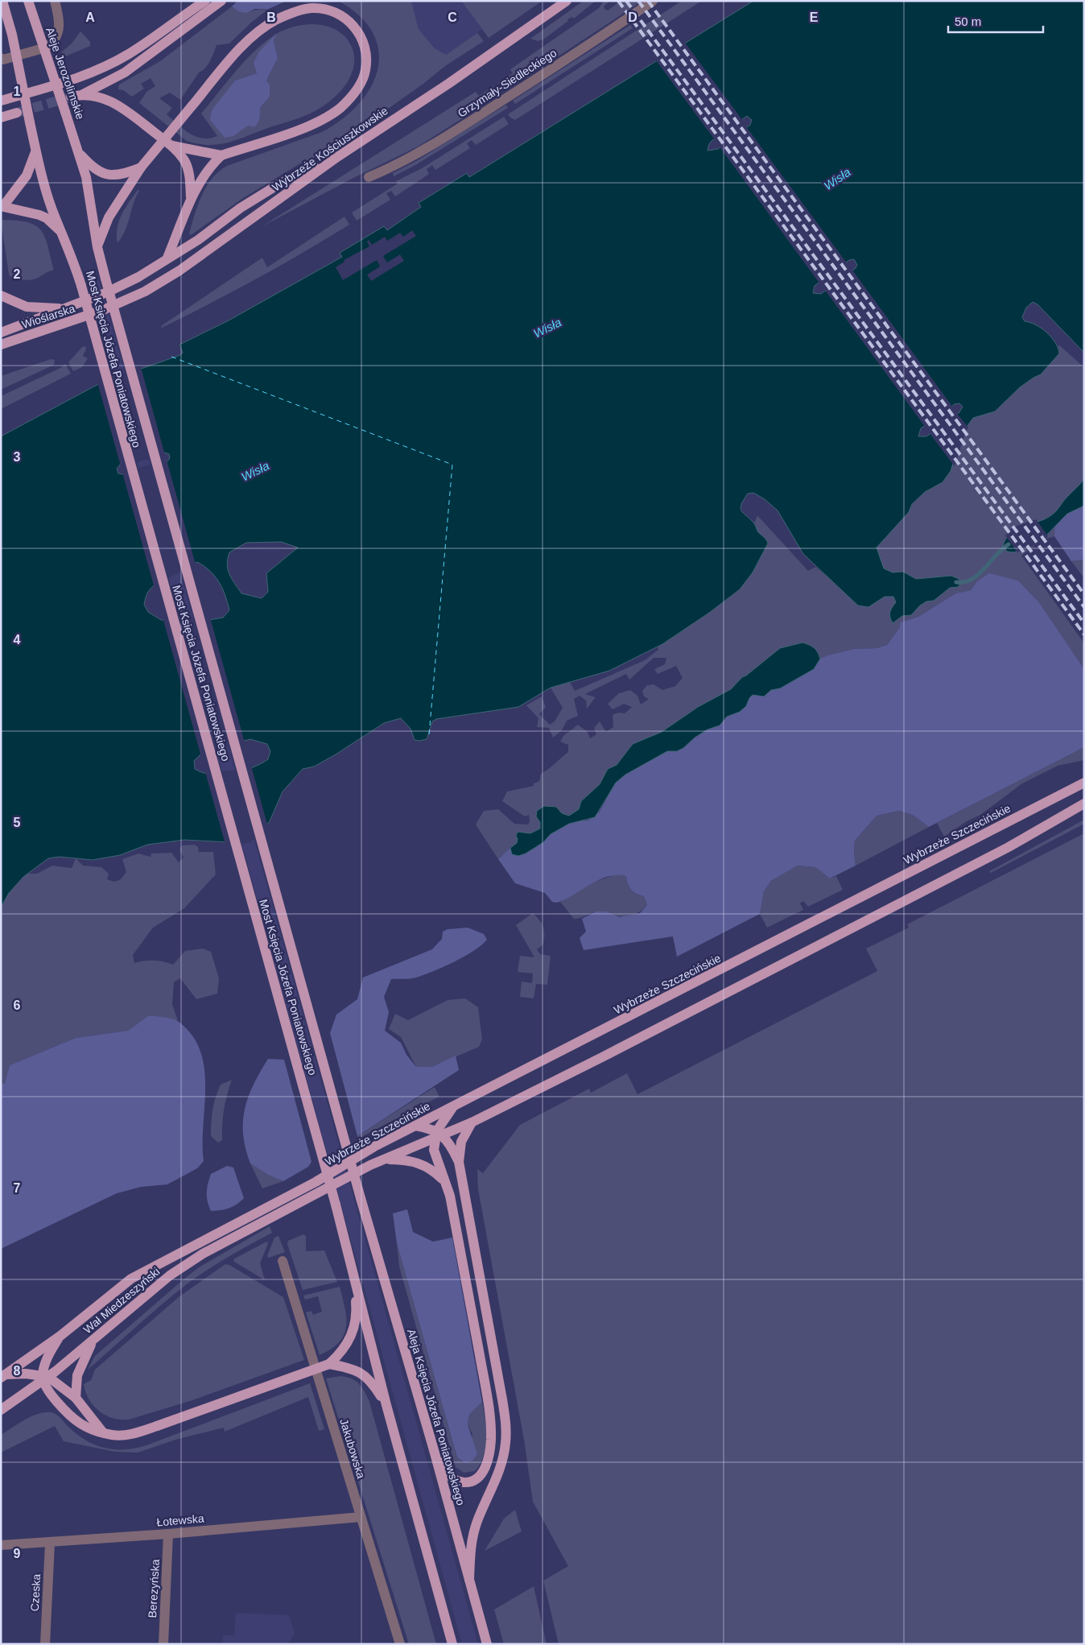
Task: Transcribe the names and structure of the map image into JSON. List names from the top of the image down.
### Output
{
  "streets": {
    "main road": [
      "Aleje Jerozolimskie",
      "Wybrzeże Kościuszkowskie",
      "Wioślarska",
      "Most Księcia Józefa Poniatowskiego",
      "Wybrzeże Szczecińskie",
      "Wał Miedzeszyński",
      "Aleja Księcia Józefa Poniatowskiego"
    ],
    "street": [
      "Grzymały-Siedleckiego",
      "Jakubowska",
      "Łotewska",
      "Berezyńska",
      "Czeska"
    ]
  },
  "crossings": [
    ["Aleje Jerozolimskie", "Most Księcia Józefa Poniatowskiego"],
    ["Wybrzeże Kościuszkowskie", "Wioślarska"],
    ["Most Księcia Józefa Poniatowskiego", "Aleja Księcia Józefa Poniatowskiego"],
    ["Wybrzeże Szczecińskie", "Wał Miedzeszyński"],
    ["Jakubowska", "Łotewska"],
    ["Łotewska", "Berezyńska"],
    ["Łotewska", "Czeska"]
  ],
  "water": ["Wisła"],
  "scale_bar": "50 m",
  "grid": {
    "columns": [
      "A",
      "B",
      "C",
      "D",
      "E"
    ],
    "rows": [
      "1",
      "2",
      "3",
      "4",
      "5",
      "6",
      "7",
      "8",
      "9"
    ]
  }
}
